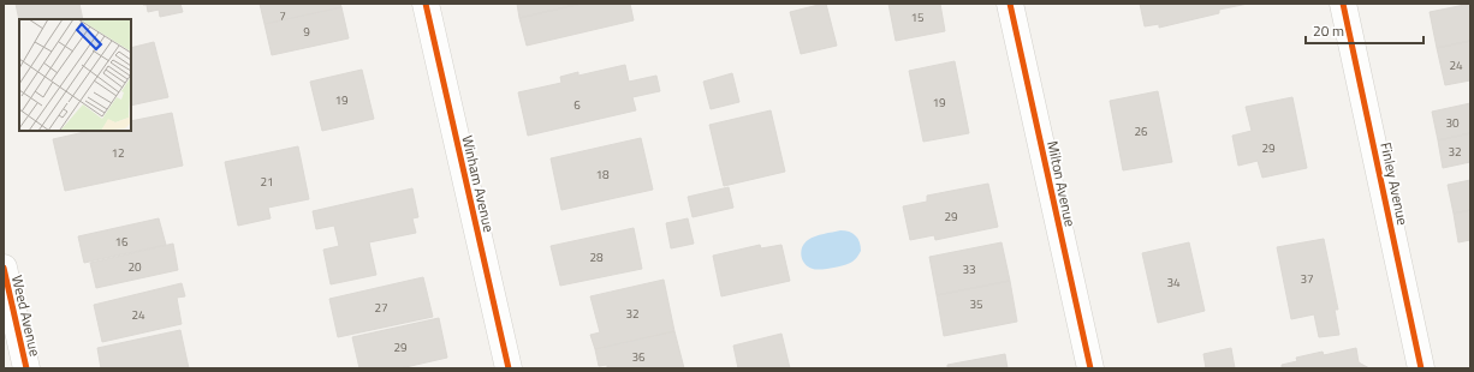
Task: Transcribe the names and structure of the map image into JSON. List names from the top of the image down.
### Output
{
  "streets": {
    "street": [
      "Winham Avenue",
      "Milton Avenue",
      "Finley Avenue",
      "Weed Avenue"
    ]
  },
  "house_numbers": [
    "7",
    "15",
    "9",
    "24",
    "19",
    "19",
    "6",
    "30",
    "26",
    "29",
    "32",
    "12",
    "18",
    "21",
    "29",
    "16",
    "28",
    "20",
    "33",
    "37",
    "34",
    "35",
    "27",
    "32",
    "24",
    "29",
    "36"
  ],
  "scale_bar": "20 m"
}
